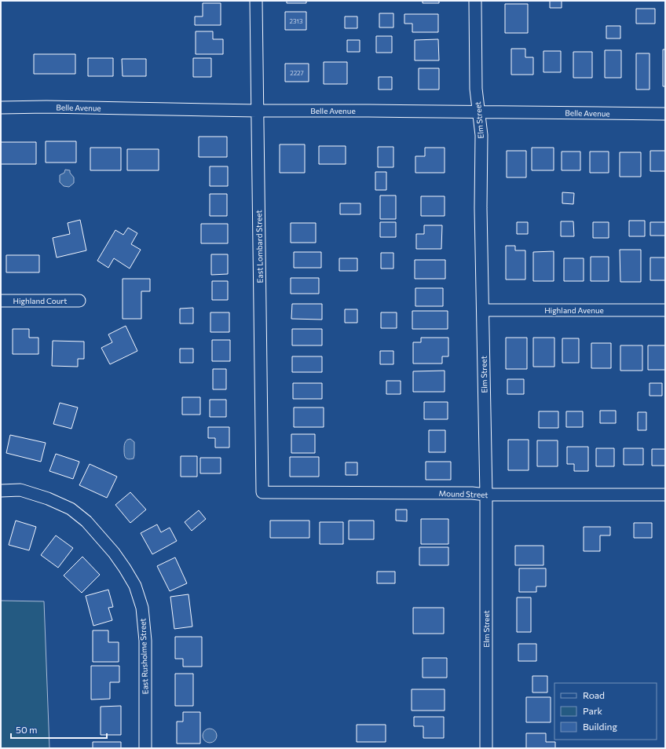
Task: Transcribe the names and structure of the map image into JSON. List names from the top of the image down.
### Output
{
  "streets": {
    "street": [
      "Belle Avenue",
      "Elm Street",
      "East Lombard Street",
      "Highland Court",
      "Highland Avenue",
      "Mound Street",
      "East Rusholme Street"
    ]
  },
  "crossings": [
    ["Belle Avenue", "Elm Street"],
    ["Belle Avenue", "East Lombard Street"],
    ["Elm Street", "Highland Avenue"],
    ["Elm Street", "Mound Street"],
    ["East Lombard Street", "Mound Street"]
  ],
  "house_numbers": ["2313", "2227"],
  "legend": ["Road", "Park", "Building"],
  "scale_bar": "50 m"
}
